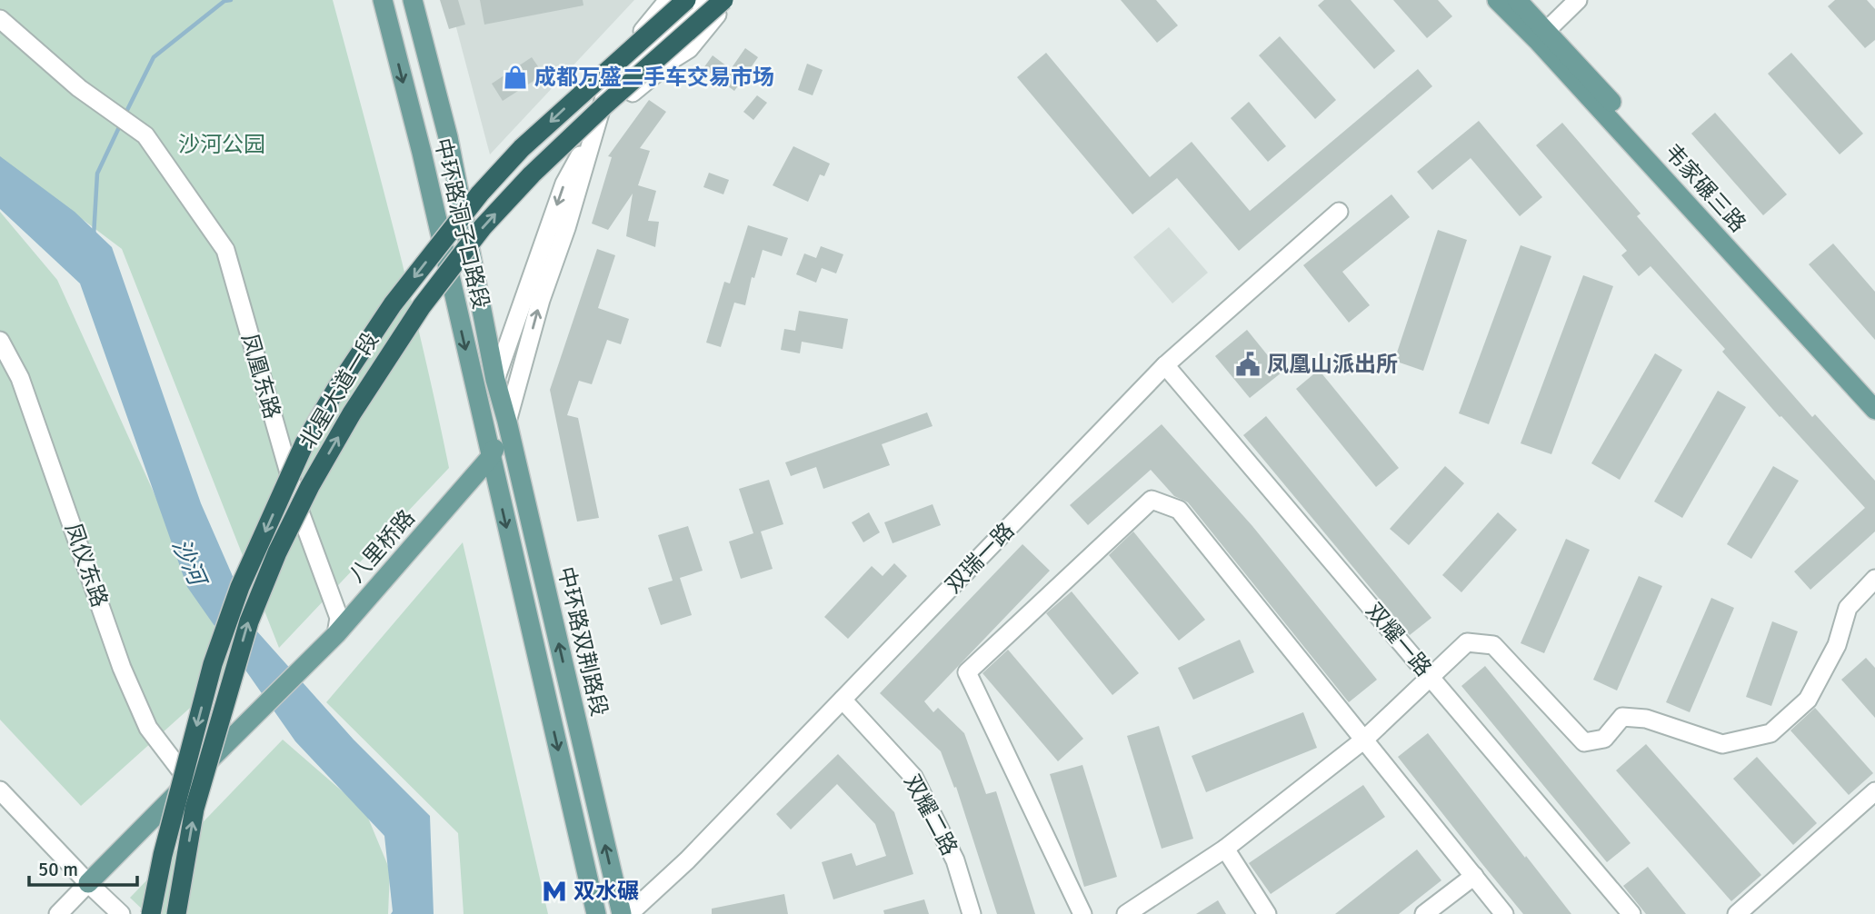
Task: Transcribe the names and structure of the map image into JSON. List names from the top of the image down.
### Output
{
  "streets": {
    "highway": ["北星大道一段"],
    "main road": [
      "韦家碾三路",
      "中环路洞子口路段",
      "八里桥路",
      "中环路双荆路段"
    ],
    "street": [
      "凤凰东路",
      "双瑞一路",
      "凤仪东路",
      "双耀一路",
      "双耀二路"
    ]
  },
  "crossings": [
    ["中环路洞子口路段", "八里桥路"],
    ["中环路洞子口路段", "中环路双荆路段"],
    ["凤凰东路", "八里桥路"],
    ["八里桥路", "凤仪东路"],
    ["八里桥路", "中环路双荆路段"],
    ["双瑞一路", "双耀一路"],
    ["双瑞一路", "双耀二路"]
  ],
  "water": ["沙河"],
  "parks": ["沙河公园"],
  "places": {
    "shop": ["成都万盛二手车交易市场"],
    "public building": ["凤凰山派出所"],
    "metro station": ["双水碾"]
  },
  "scale_bar": "50 m"
}
